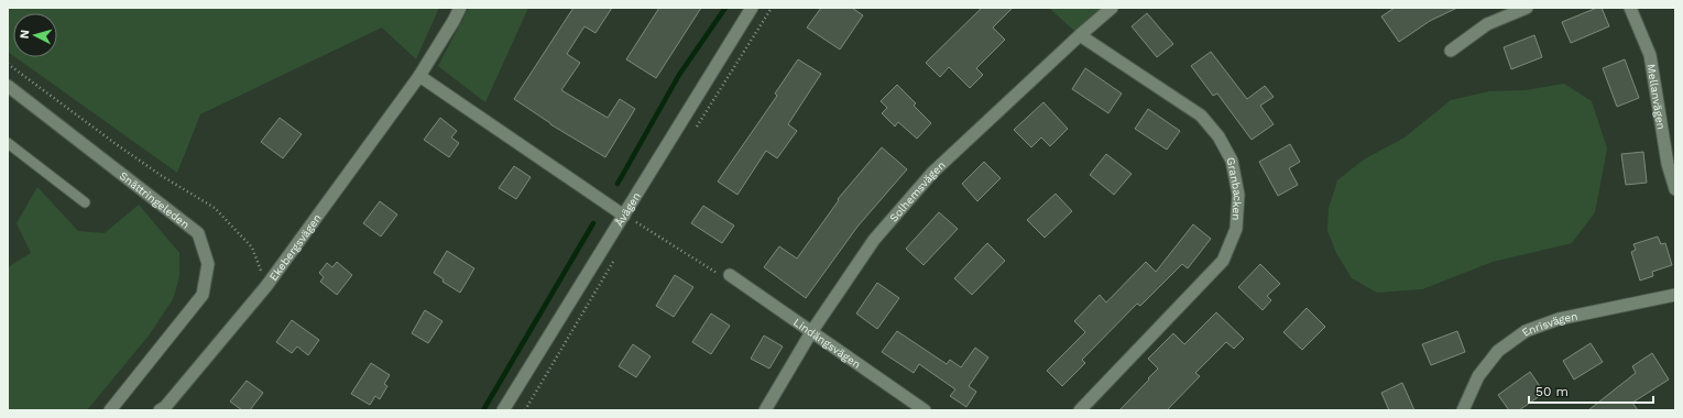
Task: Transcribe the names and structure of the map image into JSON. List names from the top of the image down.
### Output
{
  "streets": {
    "street": [
      "Mellanvägen",
      "Granbacken",
      "Solhemsvägen",
      "Snättringeleden",
      "Åvägen",
      "Ekebergsvägen",
      "Enrisvägen",
      "Lindängsvägen"
    ]
  },
  "crossings": [
    ["Granbacken", "Solhemsvägen"],
    ["Solhemsvägen", "Lindängsvägen"]
  ],
  "scale_bar": "50 m",
  "north": "left"
}
